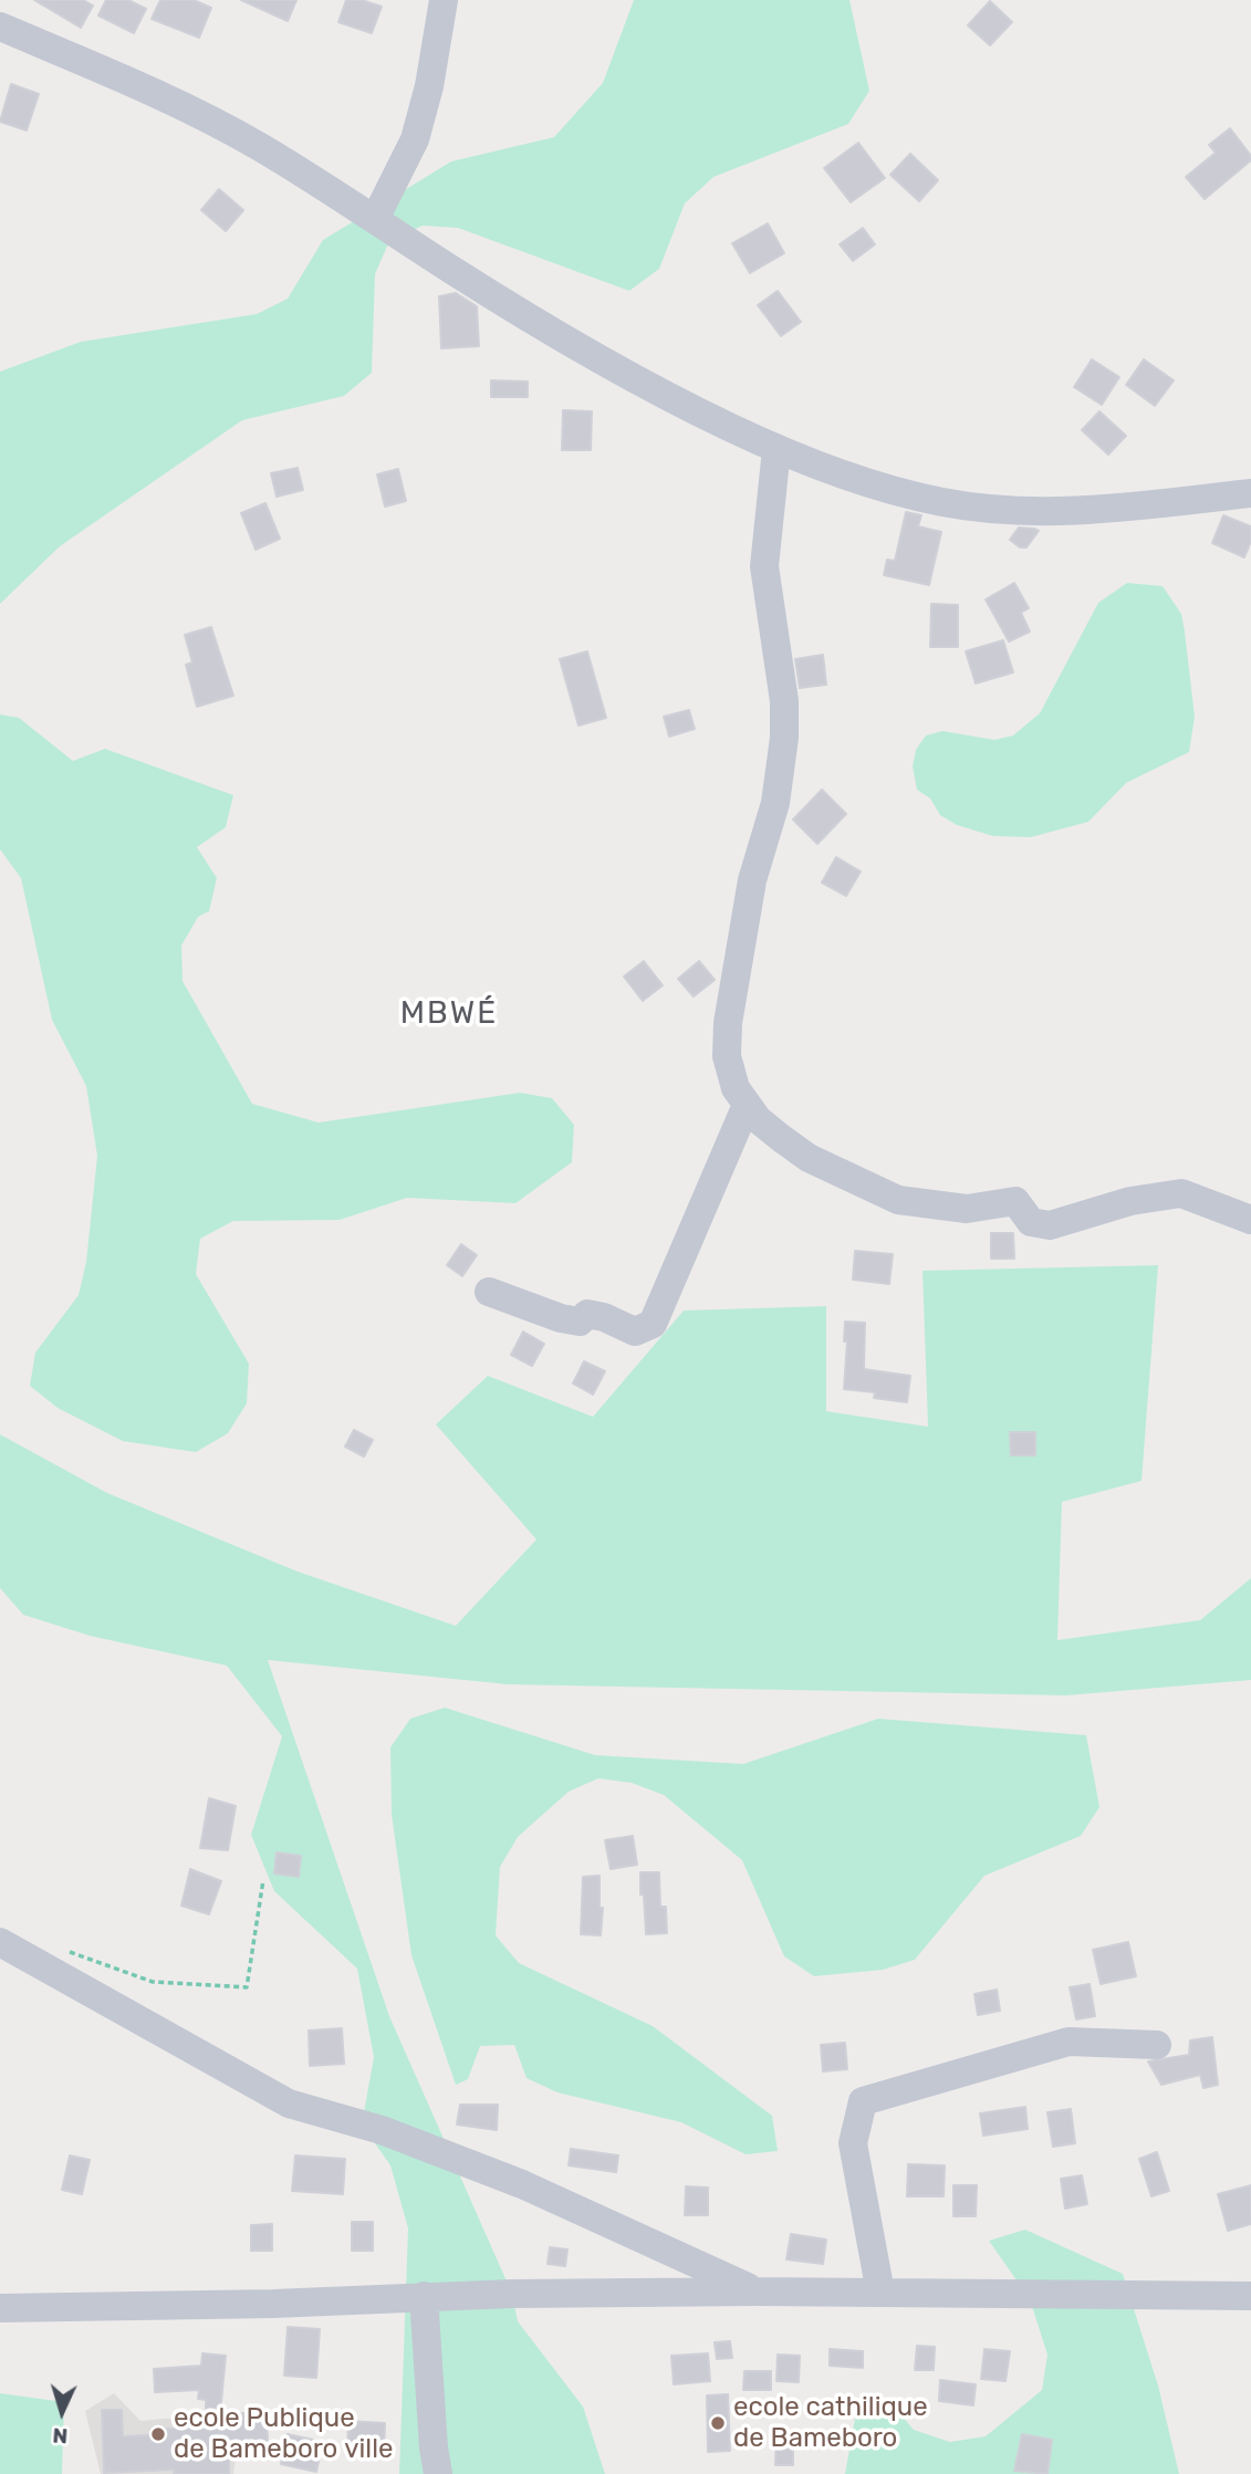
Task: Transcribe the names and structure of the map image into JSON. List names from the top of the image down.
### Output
{
  "districts": ["MBWÉ"],
  "places": ["ecole cathilique de Bameboro", "ecole Publique de Bameboro ville"],
  "north": "bottom"
}
